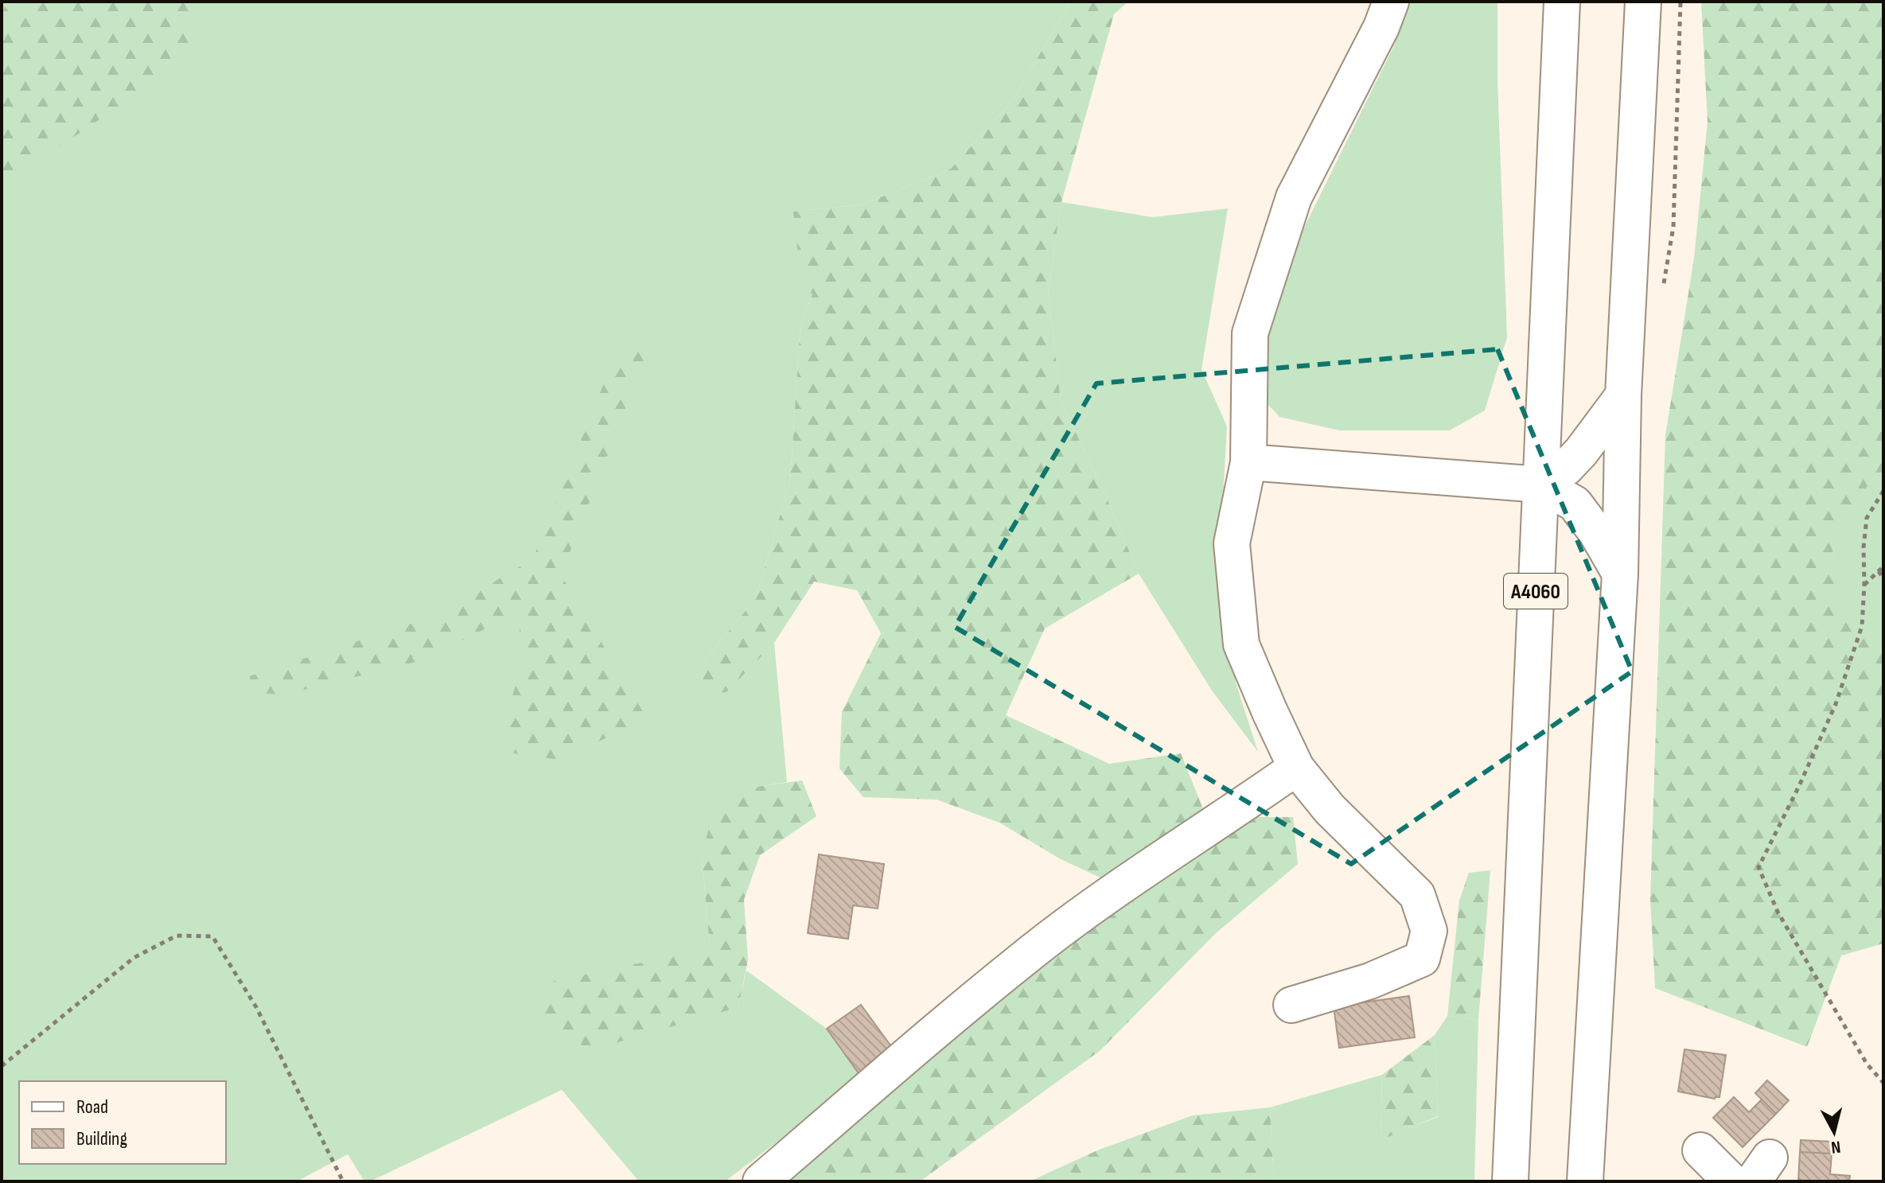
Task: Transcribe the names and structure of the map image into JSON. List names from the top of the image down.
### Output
{
  "streets": {
    "main road": ["A4060"]
  },
  "legend": ["Road", "Building"],
  "north": "bottom"
}
